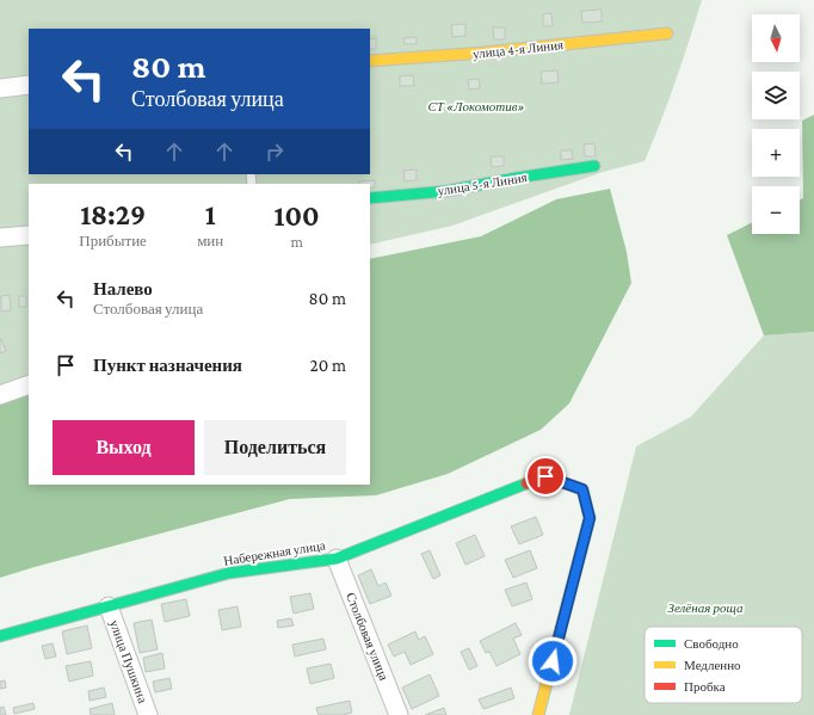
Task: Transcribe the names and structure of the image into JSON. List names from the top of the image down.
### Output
{
  "streets": {
    "street": [
      "улица 4-я Линия",
      "улица 5-я Линия",
      "Набережная улица",
      "Столбовая улица",
      "улица Пушкина"
    ]
  },
  "crossings": [
    ["Набережная улица", "Столбовая улица"],
    ["Набережная улица", "улица Пушкина"]
  ],
  "parks": ["СТ «Локомотив»", "Зелёная роща"],
  "legend": ["Свободно", "Медленно", "Пробка"],
  "north": "bottom",
  "page": {
    "map_buttons": ["+", "−"],
    "turn": ["80 m", "Столбовая улица"],
    "eta": [
      "18:29",
      "Прибытие",
      "1",
      "мин",
      "100",
      "m"
    ],
    "list": [
      {
        "name": "Налево",
        "note": "Столбовая улица",
        "value": "80 m"
      },
      {
        "name": "Пункт назначения",
        "value": "20 m"
      }
    ],
    "buttons": ["Выход", "Поделиться"]
  }
}
